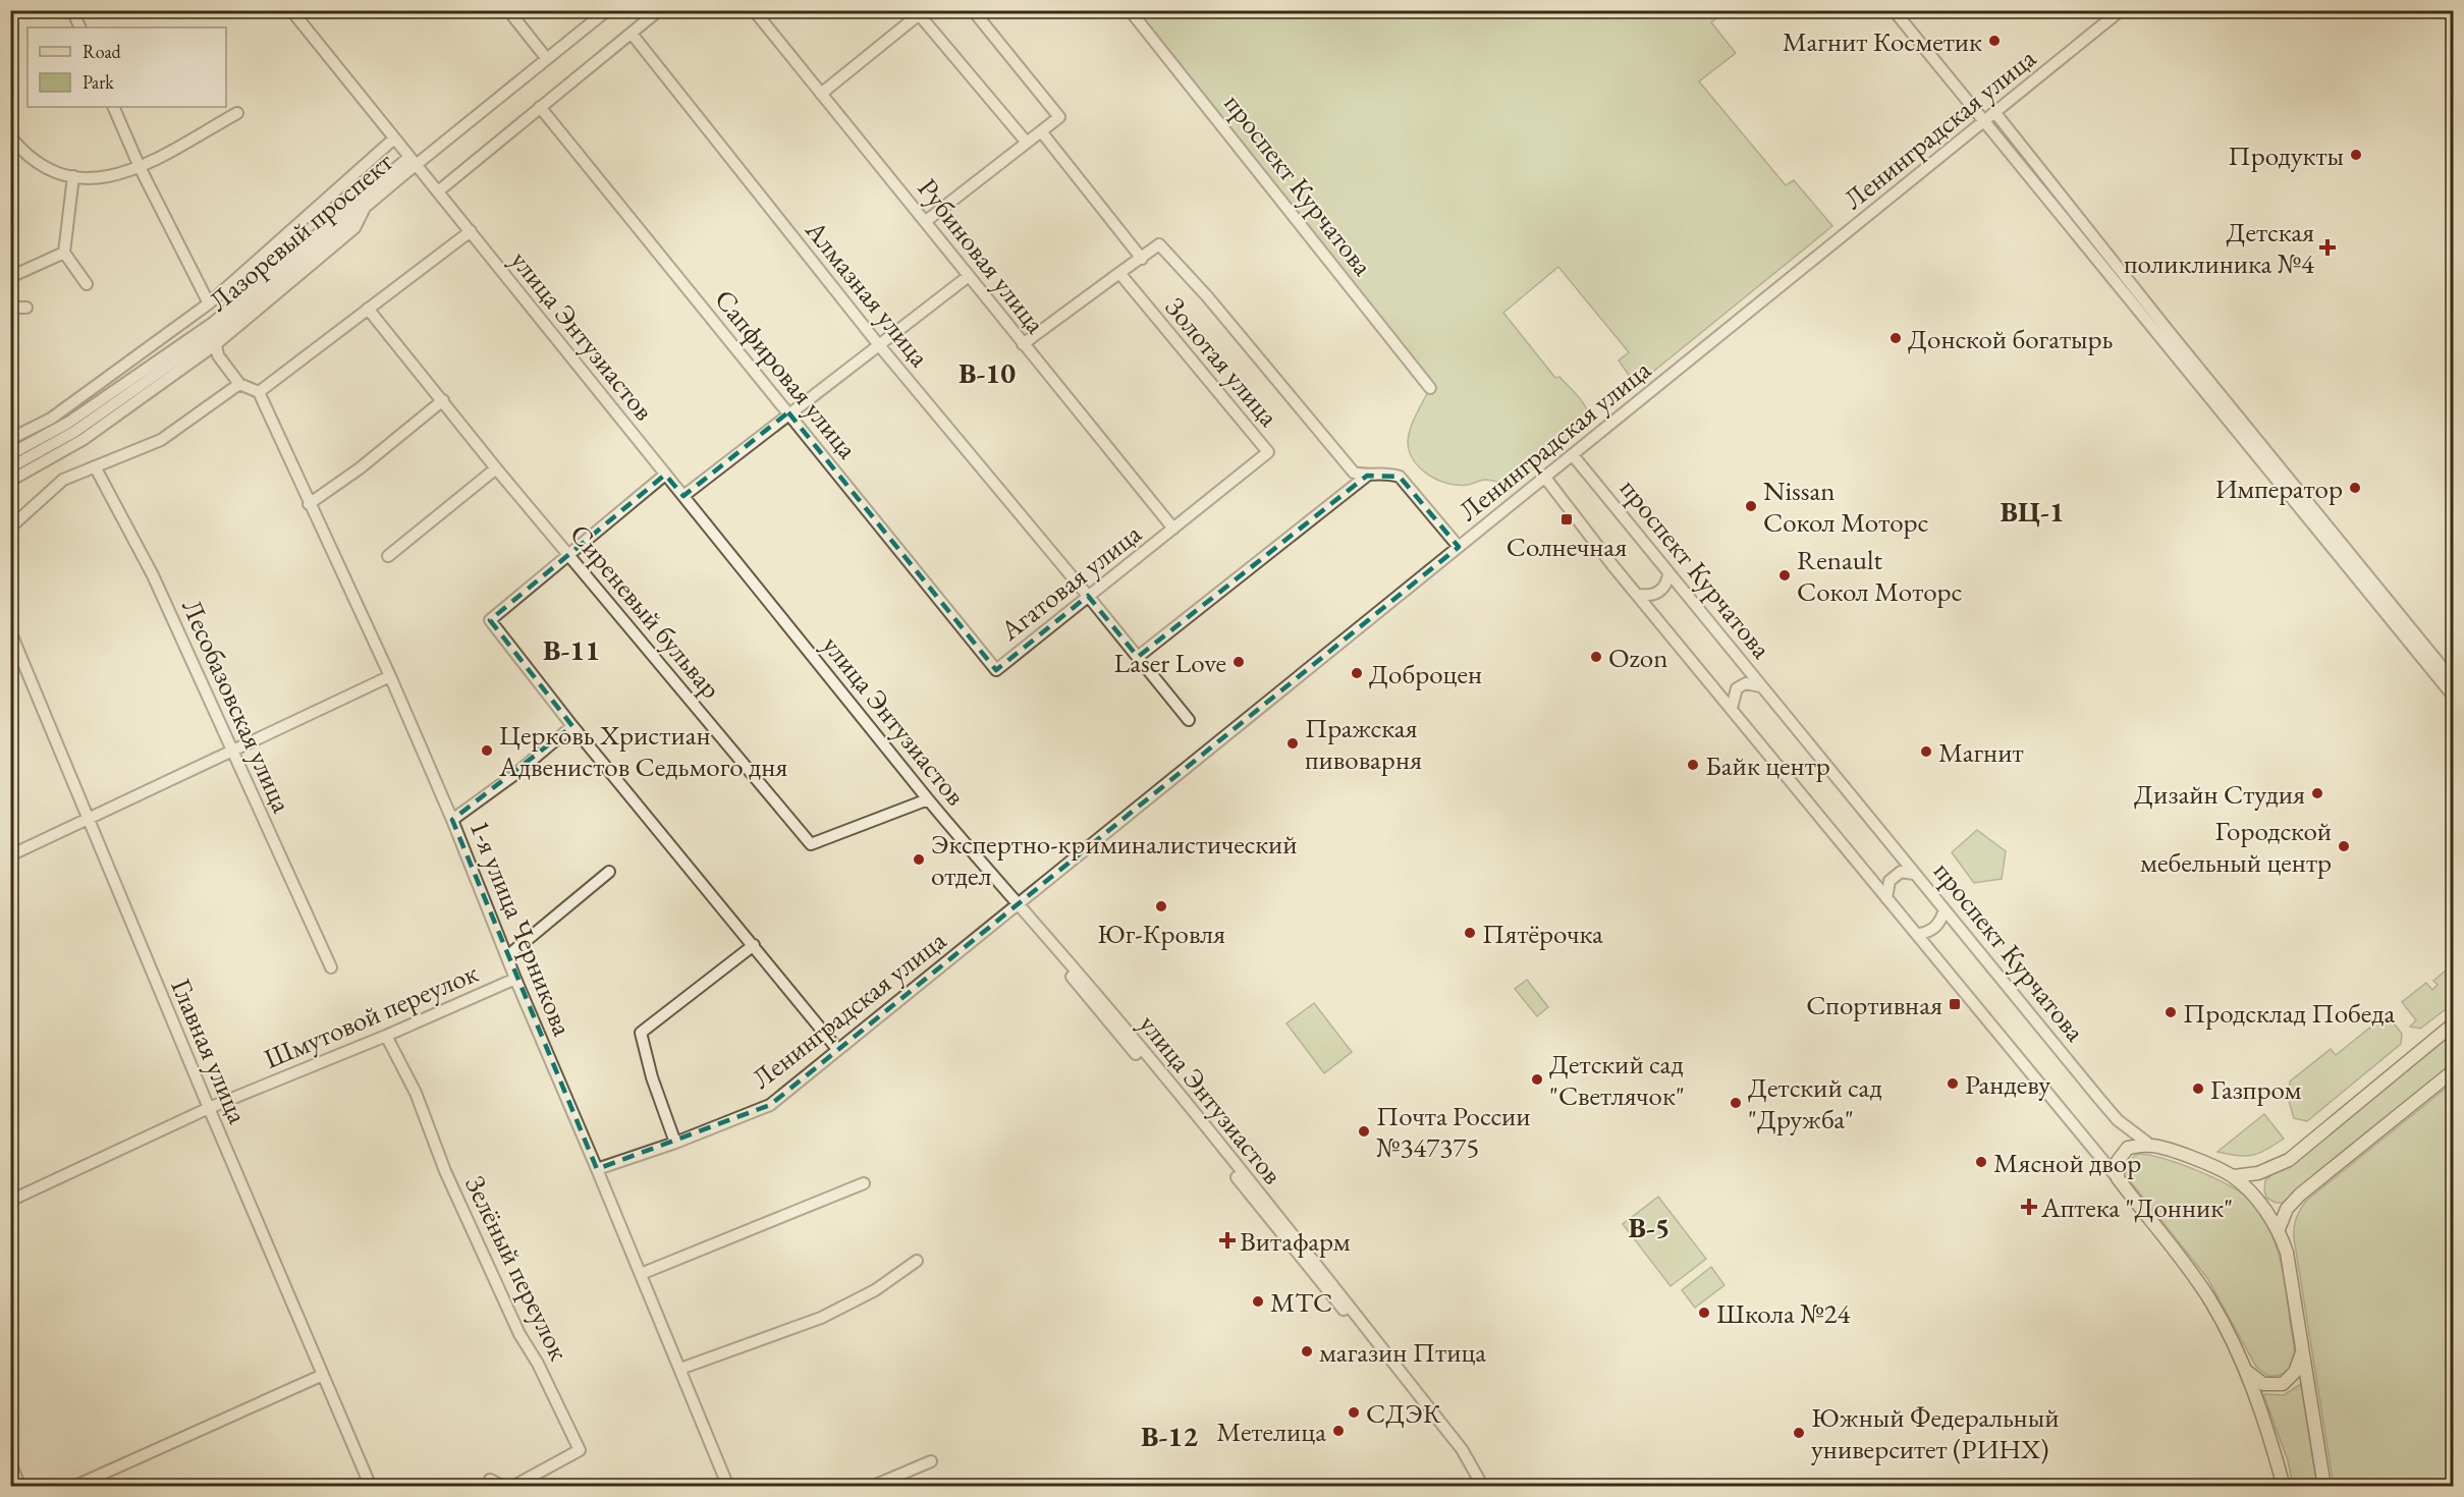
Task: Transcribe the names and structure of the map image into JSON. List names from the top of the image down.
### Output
{
  "streets": {
    "main road": ["проспект Курчатова"],
    "street": [
      "Ленинградская улица",
      "Лазоревый проспект",
      "Рубиновая улица",
      "Алмазная улица",
      "улица Энтузиастов",
      "Золотая улица",
      "Сапфировая улица",
      "Агатовая улица",
      "Сиреневый бульвар",
      "Лесобазовская улица",
      "1-я улица Черникова",
      "Шмутовой переулок",
      "Главная улица",
      "Зелёный переулок"
    ]
  },
  "crossings": [
    ["Ленинградская улица", "проспект Курчатова"],
    ["Ленинградская улица", "улица Энтузиастов"],
    ["Ленинградская улица", "1-я улица Черникова"],
    ["Лазоревый проспект", "улица Энтузиастов"],
    ["Рубиновая улица", "Золотая улица"],
    ["Рубиновая улица", "Агатовая улица"],
    ["Алмазная улица", "Агатовая улица"],
    ["улица Энтузиастов", "Сиреневый бульвар"],
    ["Золотая улица", "Агатовая улица"],
    ["Сапфировая улица", "Агатовая улица"],
    ["1-я улица Черникова", "Шмутовой переулок"],
    ["Шмутовой переулок", "Главная улица"],
    ["Шмутовой переулок", "Зелёный переулок"]
  ],
  "districts": [
    "В-10",
    "ВЦ-1",
    "В-11",
    "В-5",
    "В-12"
  ],
  "places": {
    "other": [
      "Магнит Косметик",
      "Продукты",
      "Донской богатырь",
      "Император",
      "Nissan Сокол Моторс",
      "Renault Сокол Моторс",
      "Ozon",
      "Laser Love",
      "Доброцен",
      "Пражская пивоварня",
      "Церковь Христиан Адвенистов Седьмого дня",
      "Магнит",
      "Байк центр",
      "Дизайн Студия",
      "Городской мебельный центр",
      "Экспертно-криминалистический отдел",
      "Юг-Кровля",
      "Пятёрочка",
      "Продсклад Победа",
      "Детский сад \"Светлячок\"",
      "Рандеву",
      "Газпром",
      "Детский сад \"Дружба\"",
      "Почта России №347375",
      "Мясной двор",
      "МТС",
      "Школа №24",
      "магазин Птица",
      "СДЭК",
      "Метелица",
      "Южный Федеральный университет (РИНХ)"
    ],
    "health": ["Детская поликлиника №4", "Аптека \"Донник\"", "Витафарм"],
    "transit": ["Солнечная", "Спортивная"]
  },
  "legend": ["Road", "Park"]
}
